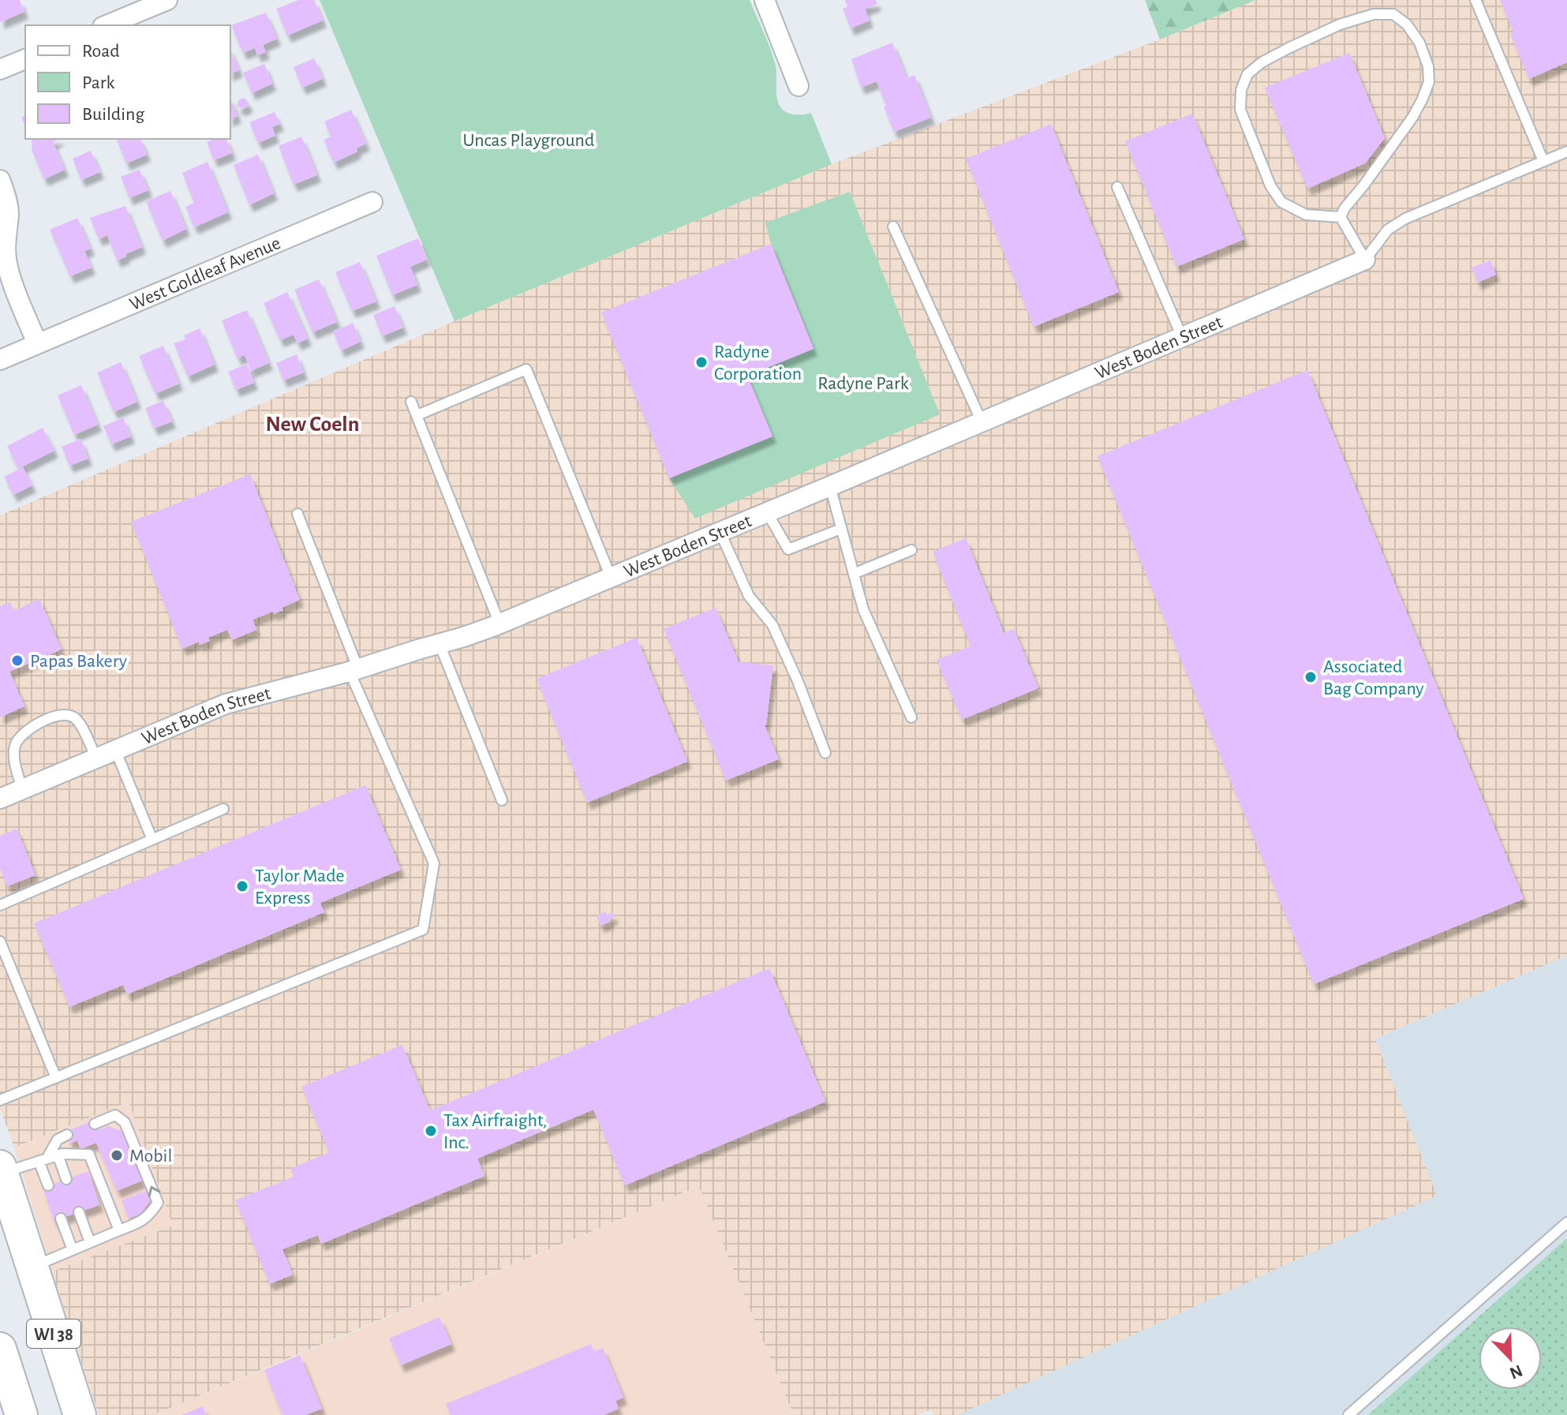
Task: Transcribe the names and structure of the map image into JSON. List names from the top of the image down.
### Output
{
  "streets": {
    "main road": ["WI 38"],
    "street": ["West Goldleaf Avenue", "West Boden Street"]
  },
  "districts": ["New Coeln"],
  "parks": ["Uncas Playground", "Radyne Park"],
  "places": [
    "Radyne Corporation",
    "Papas Bakery",
    "Associated Bag Company",
    "Taylor Made Express",
    "Tax Airfraight, Inc.",
    "Mobil"
  ],
  "legend": ["Road", "Park", "Building"],
  "north": "bottom right"
}
